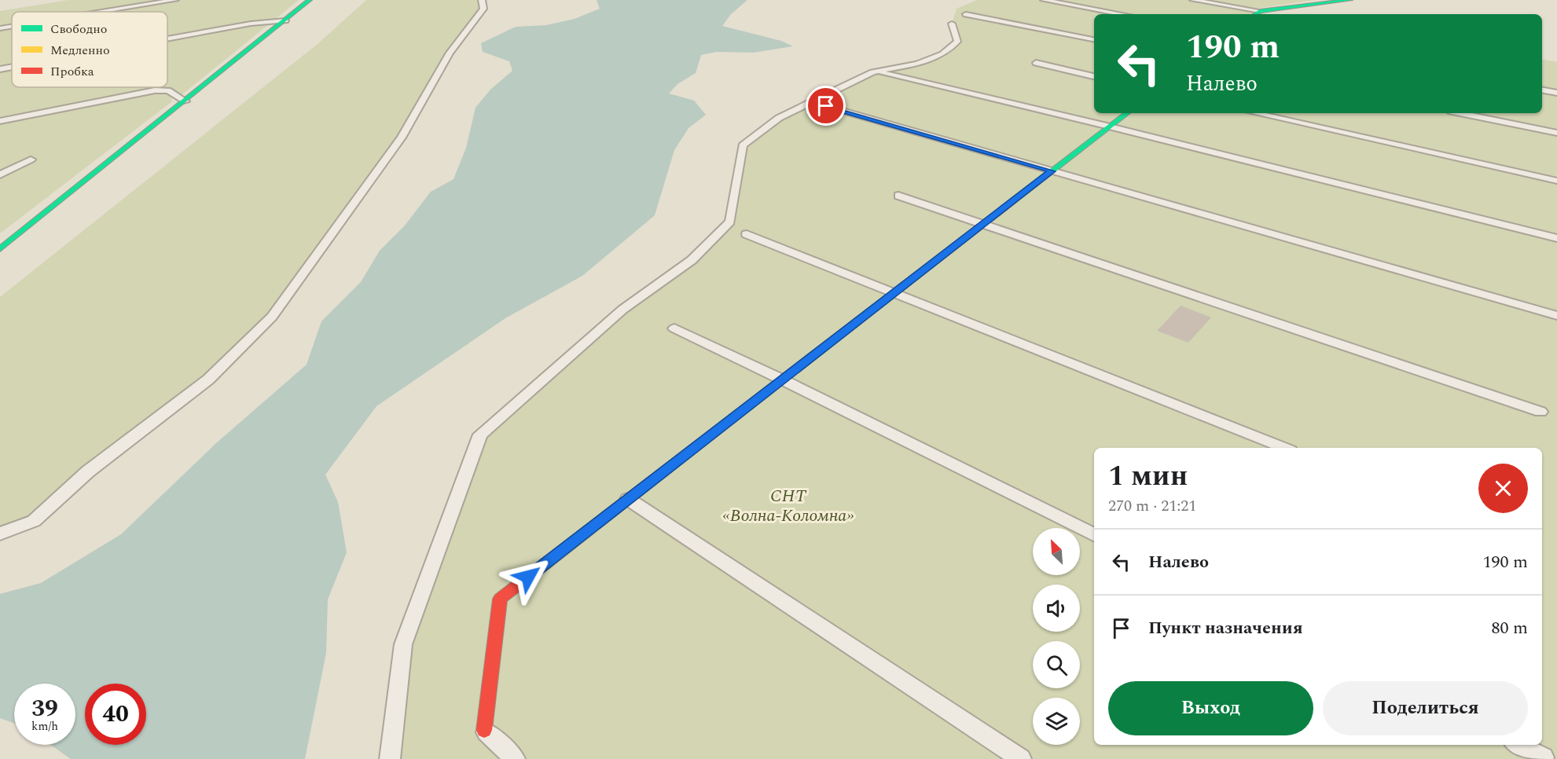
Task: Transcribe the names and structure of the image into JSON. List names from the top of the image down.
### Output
{
  "parks": ["СНТ «Волна-Коломна»"],
  "legend": ["Свободно", "Медленно", "Пробка"],
  "north": "top left",
  "page": {
    "turn": ["190 m", "Налево"],
    "heading": ["1 мин", "270 m · 21:21"],
    "list": [
      {
        "name": "Налево",
        "value": "190 m"
      },
      {
        "name": "Пункт назначения",
        "value": "80 m"
      }
    ],
    "buttons": ["Выход", "Поделиться"],
    "speed": "39 km/h",
    "limit": "40"
  }
}
